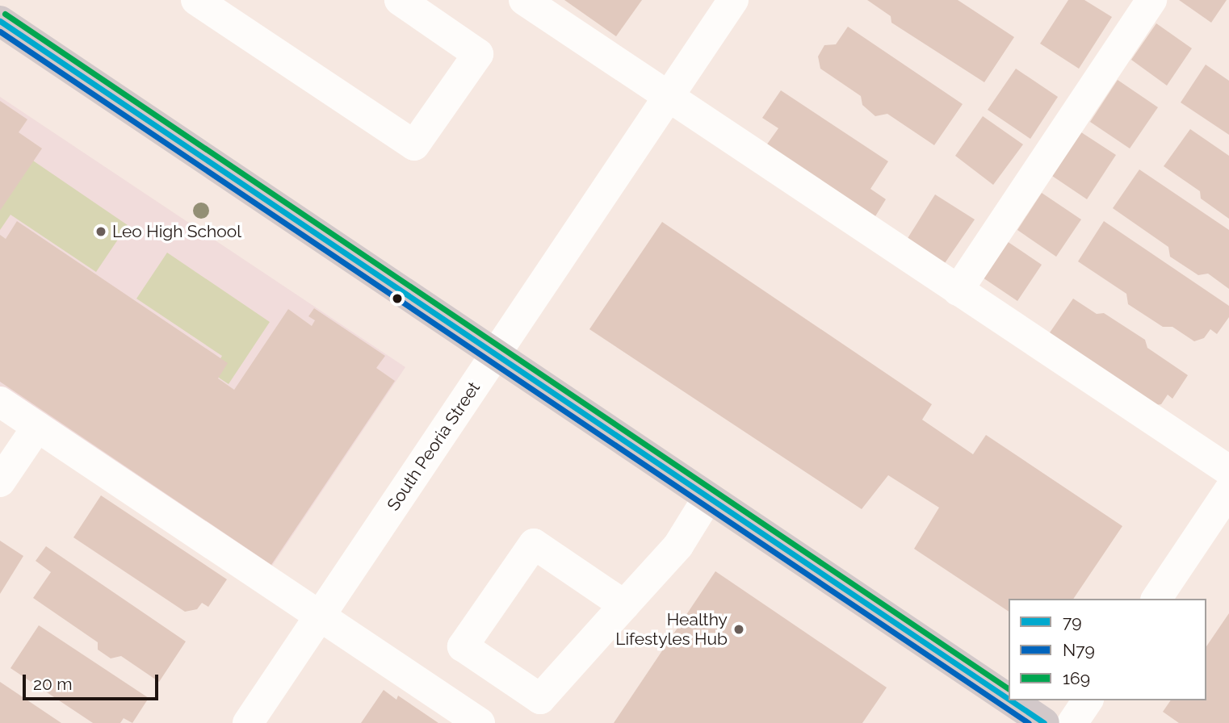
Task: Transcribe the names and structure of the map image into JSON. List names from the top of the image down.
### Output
{
  "streets": {
    "street": ["South Peoria Street"]
  },
  "places": ["Leo High School", "Healthy Lifestyles Hub"],
  "lines": ["transit line 169", "transit line 79", "transit line N79"],
  "legend": ["79", "N79", "169"],
  "scale_bar": "20 m"
}
